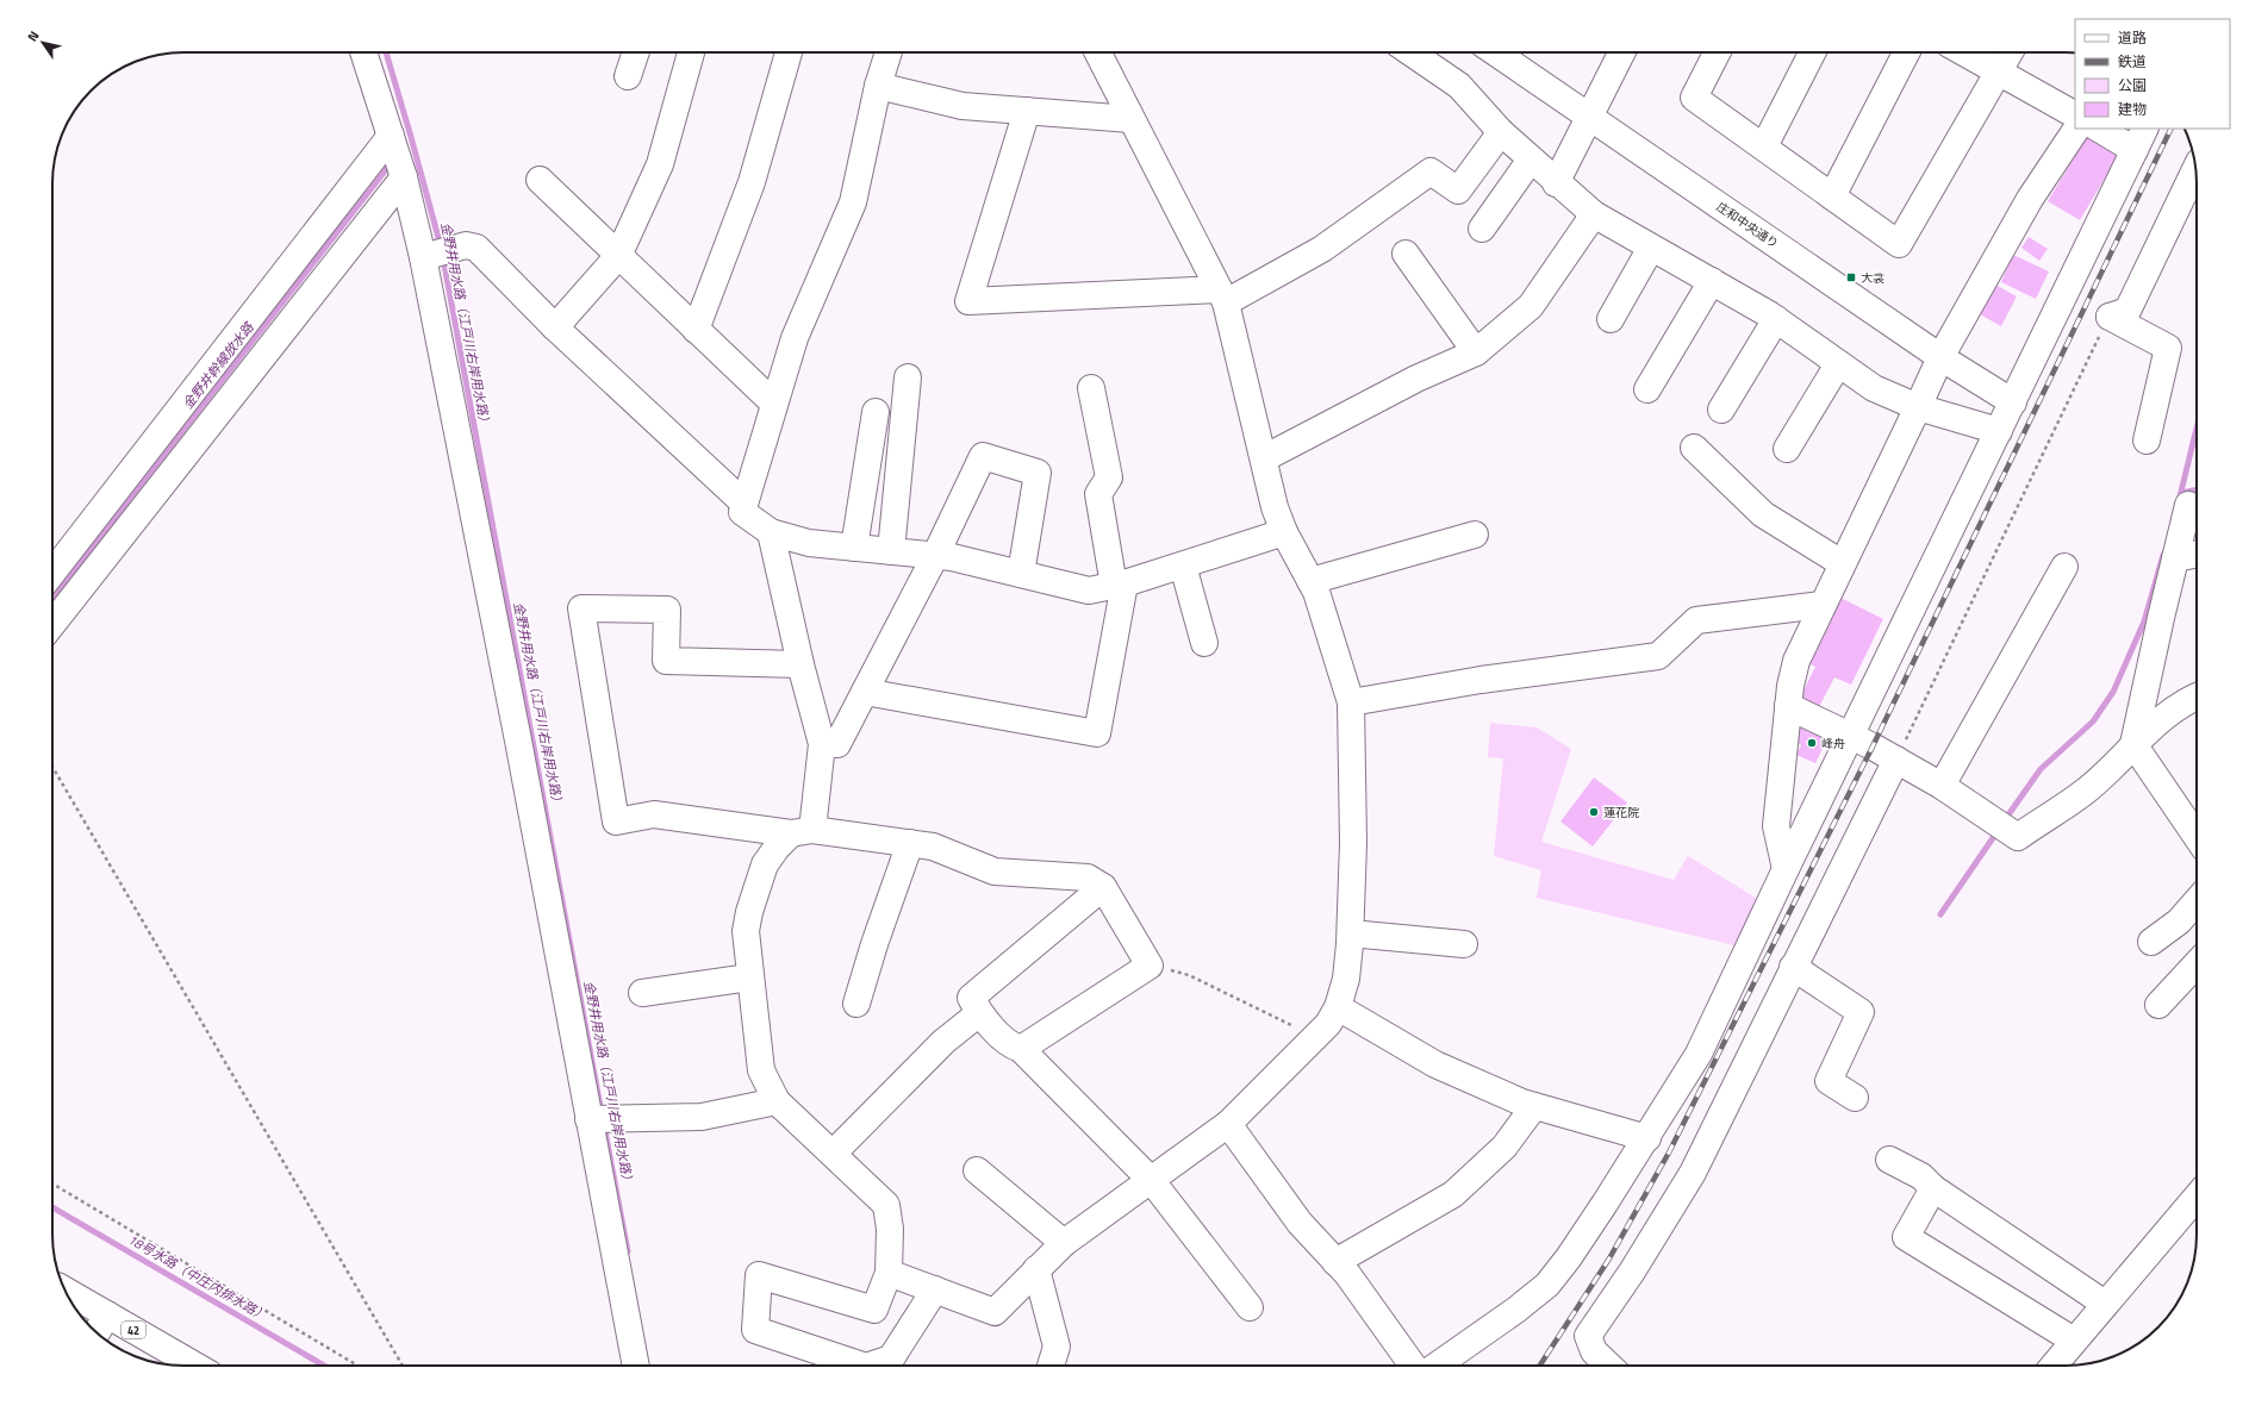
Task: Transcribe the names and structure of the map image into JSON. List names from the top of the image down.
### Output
{
  "streets": {
    "street": ["庄和中央通り", "42"]
  },
  "water": ["金野井用水路（江戸川右岸用水路）", "金野井幹線放水路", "18号水路（中庄内排水路）"],
  "places": {
    "transit": ["大衾"],
    "other": ["峰舟", "蓮花院"]
  },
  "legend": [
    "道路",
    "鉄道",
    "公園",
    "建物"
  ],
  "north": "top left"
}
